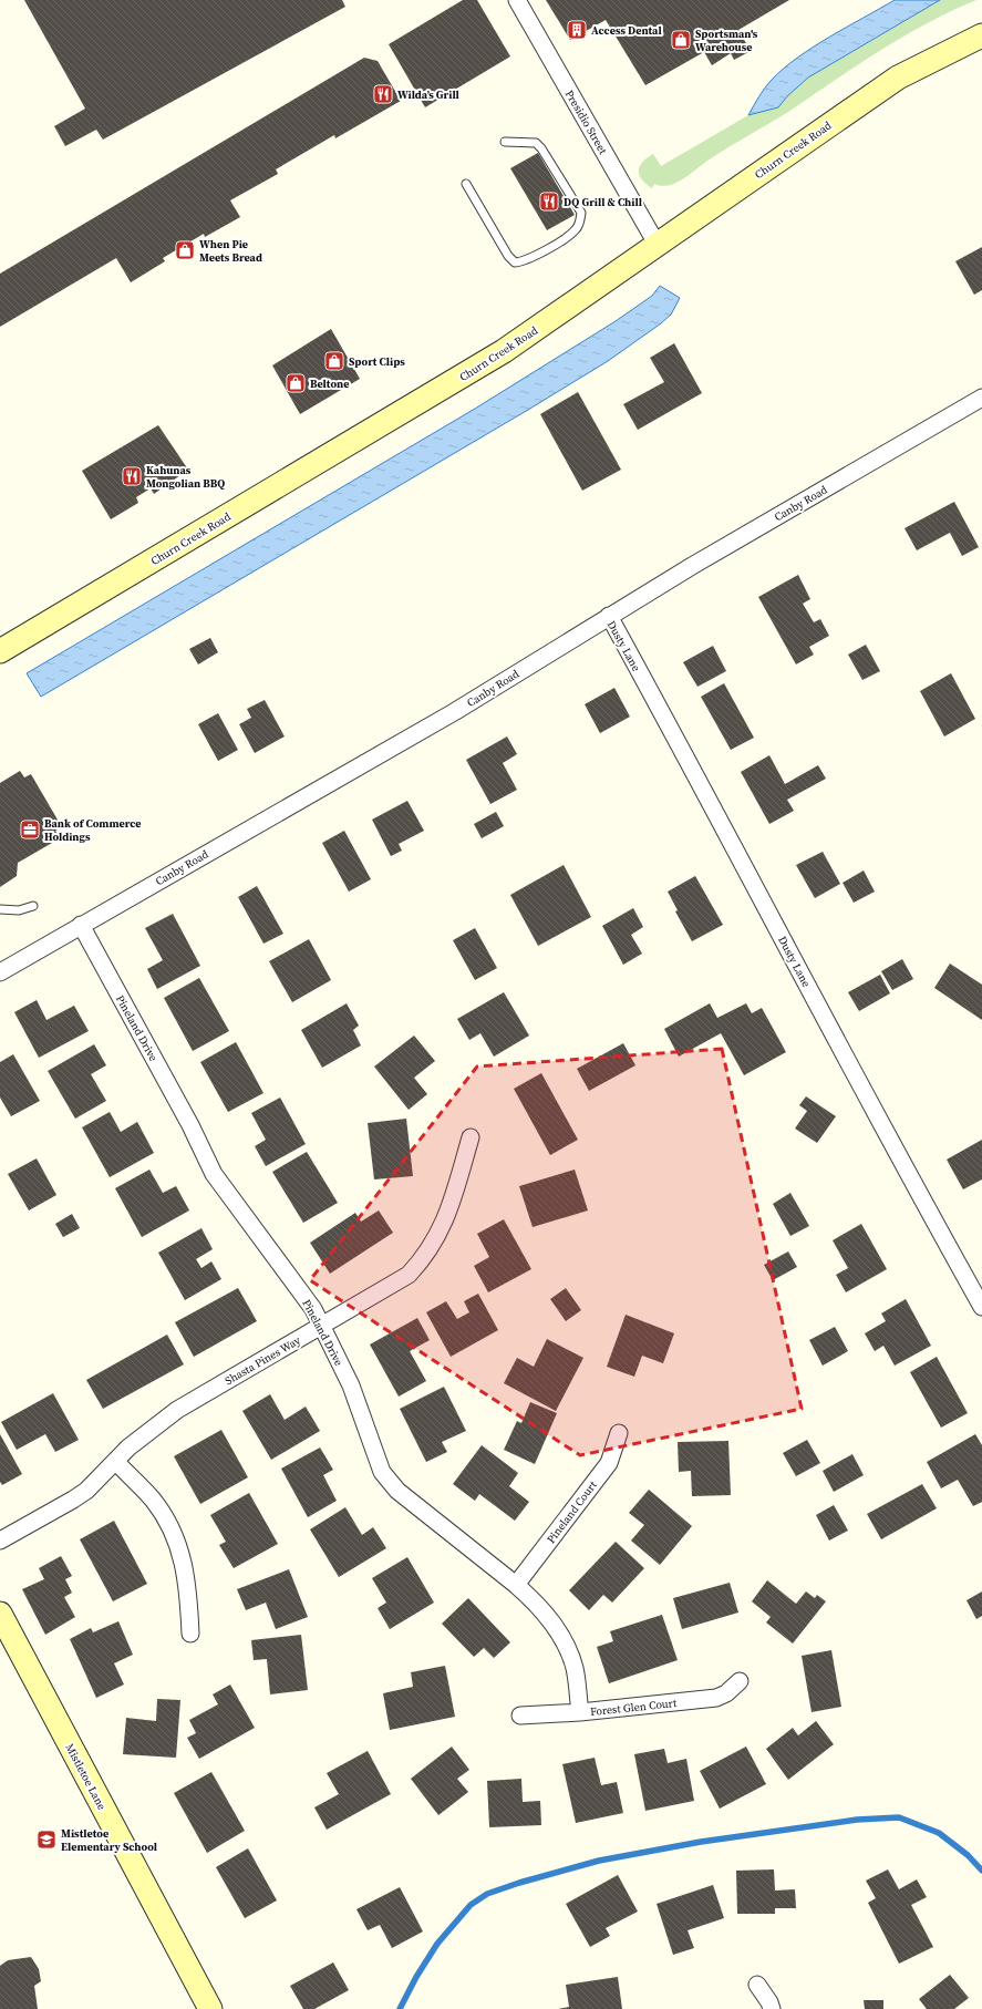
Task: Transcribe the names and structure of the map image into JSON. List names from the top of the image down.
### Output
{
  "streets": {
    "main road": ["Churn Creek Road", "Mistletoe Lane"],
    "street": [
      "Presidio Street",
      "Canby Road",
      "Dusty Lane",
      "Pineland Drive",
      "Shasta Pines Way",
      "Pineland Court",
      "Forest Glen Court"
    ]
  },
  "crossings": [
    ["Presidio Street", "Churn Creek Road"],
    ["Canby Road", "Dusty Lane"],
    ["Canby Road", "Pineland Drive"],
    ["Pineland Drive", "Shasta Pines Way"],
    ["Pineland Drive", "Pineland Court"],
    ["Pineland Drive", "Forest Glen Court"]
  ],
  "places": {
    "building": ["Access Dental"],
    "shop": [
      "Sportsman's Warehouse",
      "When Pie Meets Bread",
      "Sport Clips",
      "Beltone"
    ],
    "restaurant": ["Wilda’s Grill", "DQ Grill & Chill", "Kahunas Mongolian BBQ"],
    "office": ["Bank of Commerce Holdings"],
    "school or university": ["Mistletoe Elementary School"]
  }
}
